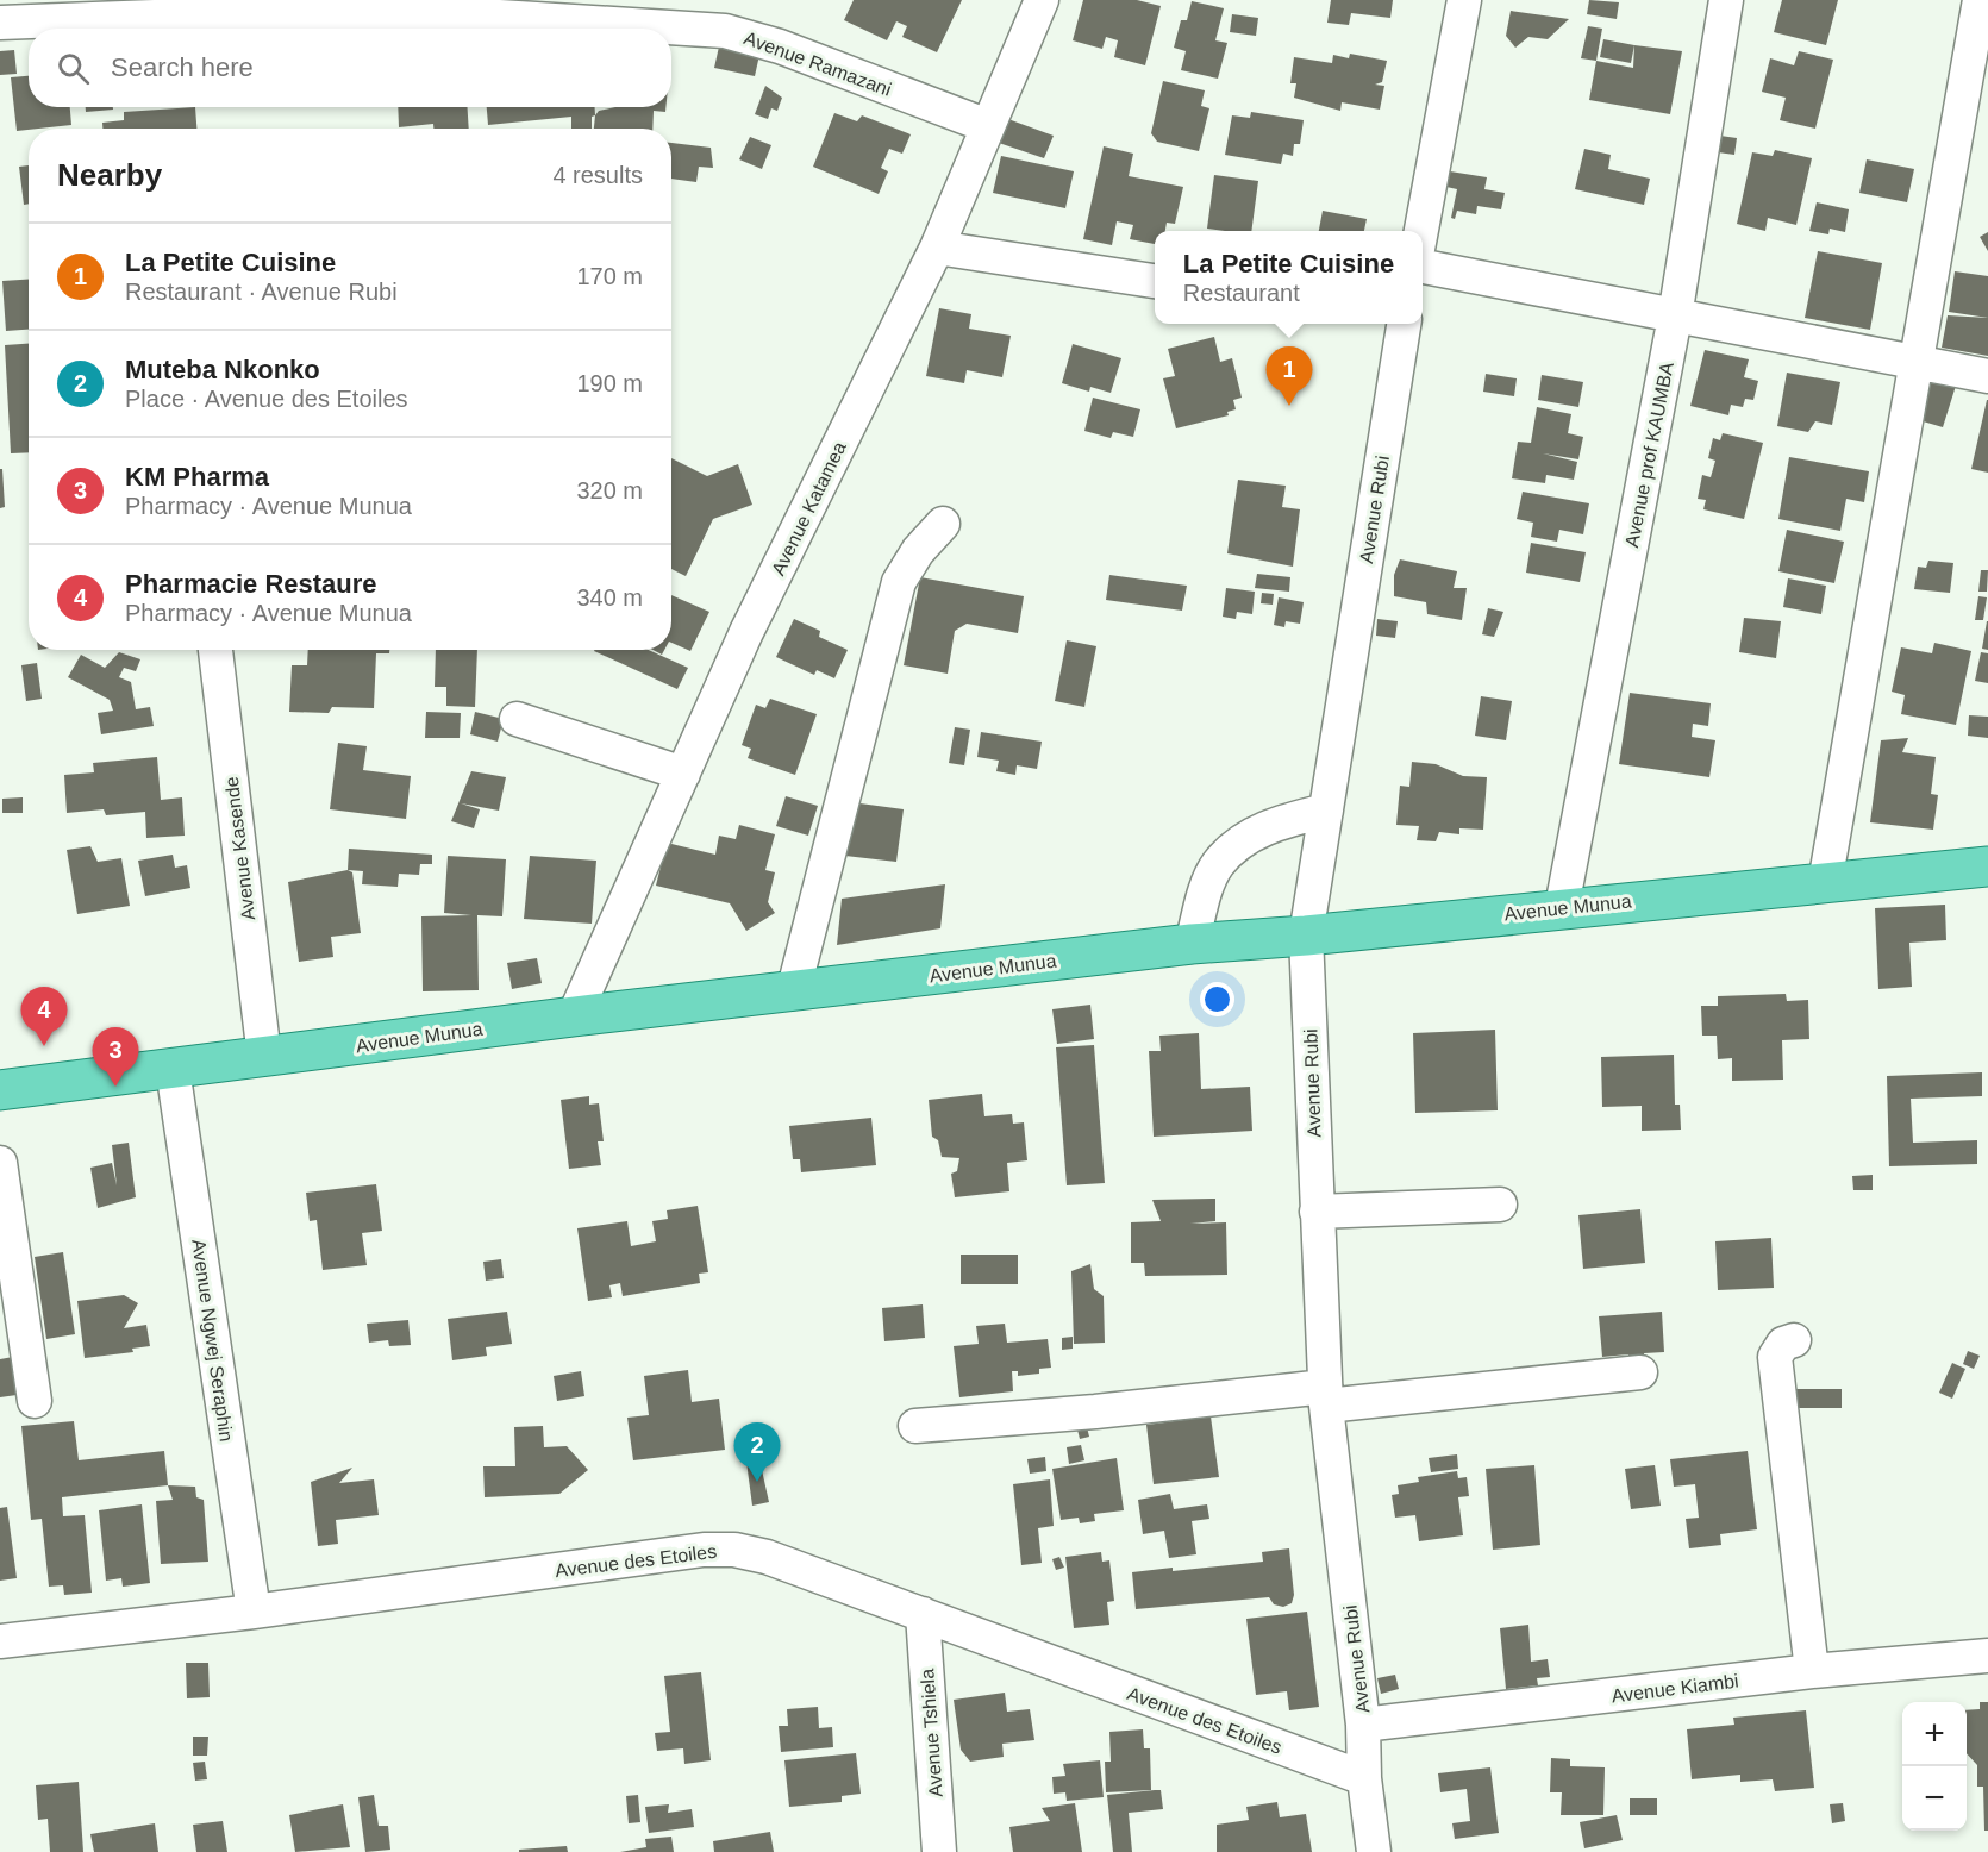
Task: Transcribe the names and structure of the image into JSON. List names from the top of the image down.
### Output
{
  "streets": {
    "main road": ["Avenue Munua"],
    "street": [
      "Avenue Ramazani",
      "Avenue prof KAUMBA",
      "Avenue Katamea",
      "Avenue Rubi",
      "Avenue Kasende",
      "Avenue Ngwej Seraphin",
      "Avenue des Etoiles",
      "Avenue Kiambi",
      "Avenue Tshiela"
    ]
  },
  "crossings": [
    ["Avenue Ramazani", "Avenue Katamea"],
    ["Avenue prof KAUMBA", "Avenue Munua"],
    ["Avenue Katamea", "Avenue Munua"],
    ["Avenue Rubi", "Avenue Munua"],
    ["Avenue Rubi", "Avenue des Etoiles"],
    ["Avenue Rubi", "Avenue Kiambi"],
    ["Avenue Kasende", "Avenue Munua"],
    ["Avenue Munua", "Avenue Ngwej Seraphin"],
    ["Avenue Ngwej Seraphin", "Avenue des Etoiles"],
    ["Avenue des Etoiles", "Avenue Tshiela"]
  ],
  "page": {
    "search": "Search here",
    "heading": ["Nearby", "4 results"],
    "list": [
      {
        "mark": "1",
        "name": "La Petite Cuisine",
        "note": "Restaurant · Avenue Rubi",
        "value": "170 m"
      },
      {
        "mark": "2",
        "name": "Muteba Nkonko",
        "note": "Place · Avenue des Etoiles",
        "value": "190 m"
      },
      {
        "mark": "3",
        "name": "KM Pharma",
        "note": "Pharmacy · Avenue Munua",
        "value": "320 m"
      },
      {
        "mark": "4",
        "name": "Pharmacie Restaure",
        "note": "Pharmacy · Avenue Munua",
        "value": "340 m"
      }
    ],
    "popup": ["La Petite Cuisine", "Restaurant"],
    "pins": [
      "1",
      "4",
      "3",
      "2"
    ],
    "map_buttons": ["+", "−"]
  }
}
